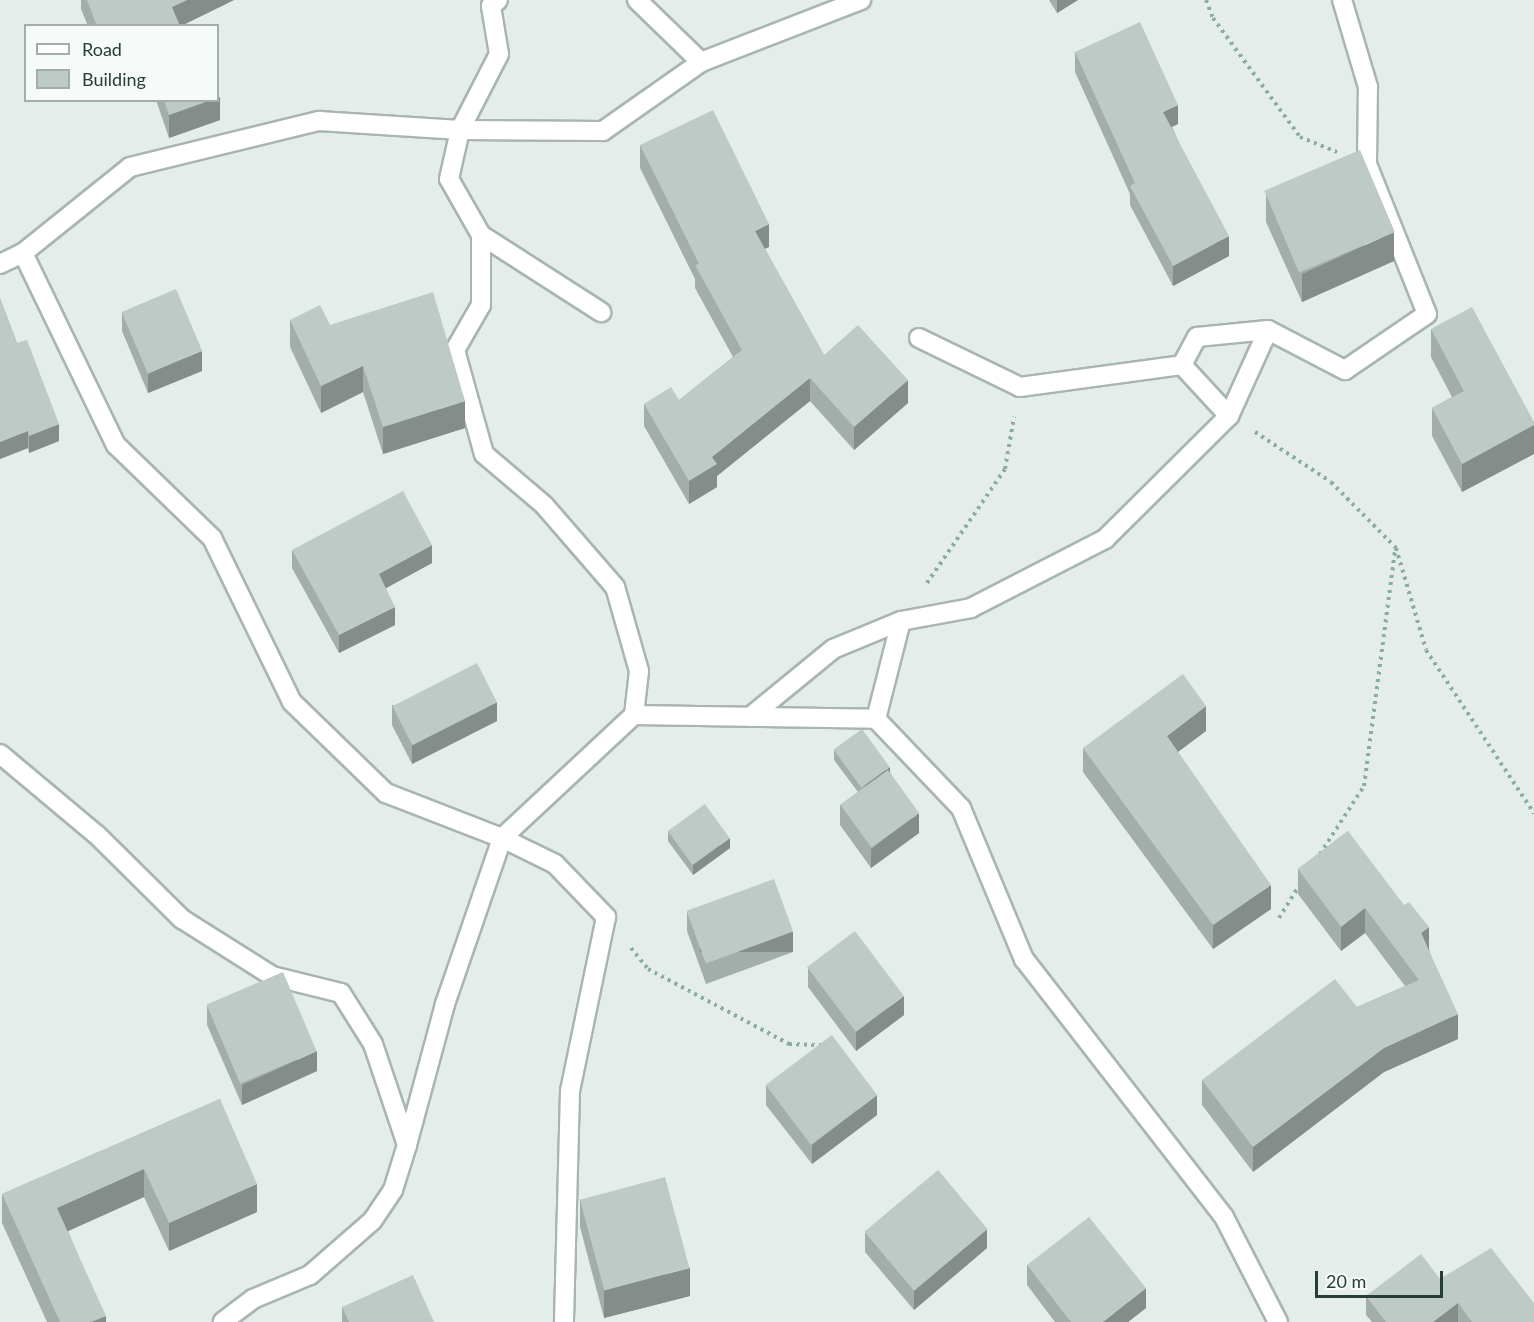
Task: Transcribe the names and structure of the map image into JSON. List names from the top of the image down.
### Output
{
  "legend": ["Road", "Building"],
  "scale_bar": "20 m"
}
